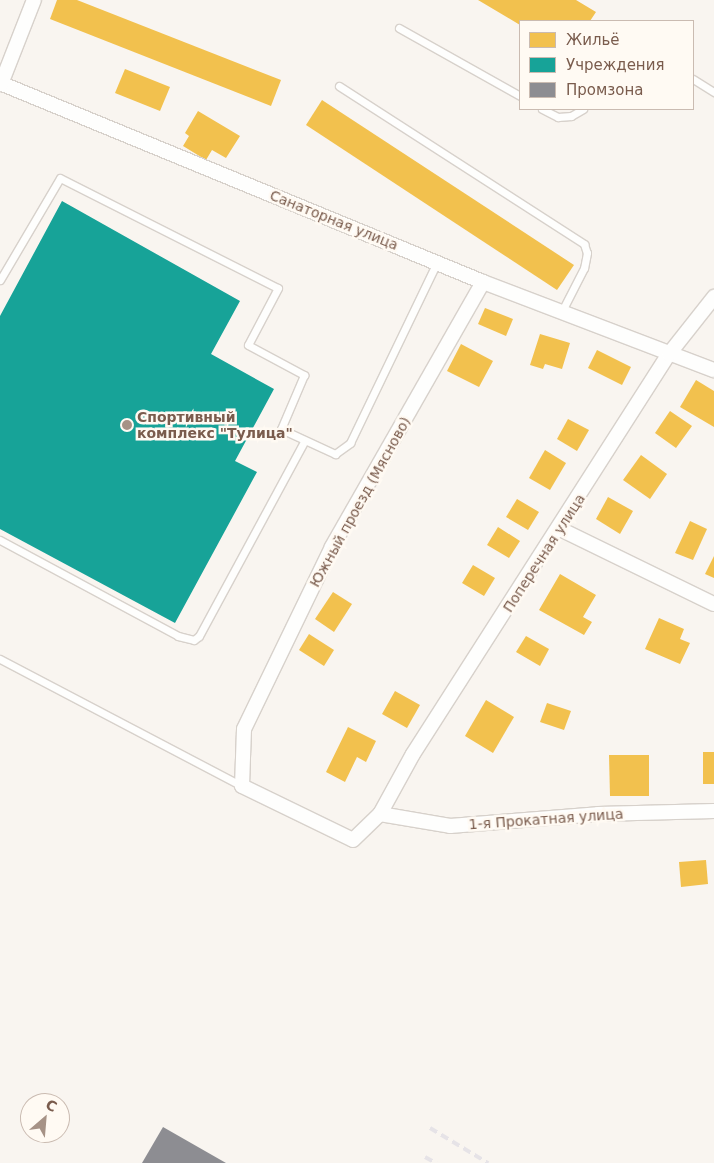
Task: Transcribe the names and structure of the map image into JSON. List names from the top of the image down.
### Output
{
  "streets": {
    "street": [
      "Санаторная улица",
      "Южный проезд (Мясново)",
      "Поперечная улица",
      "1-я Прокатная улица"
    ]
  },
  "crossings": [
    ["Санаторная улица", "Южный проезд (Мясново)"],
    ["Санаторная улица", "Поперечная улица"],
    ["Южный проезд (Мясново)", "Поперечная улица"],
    ["Поперечная улица", "1-я Прокатная улица"]
  ],
  "places": ["Спортивный комплекс \"Тулица\""],
  "legend": ["Жильё", "Учреждения", "Промзона"],
  "north": "top right"
}
